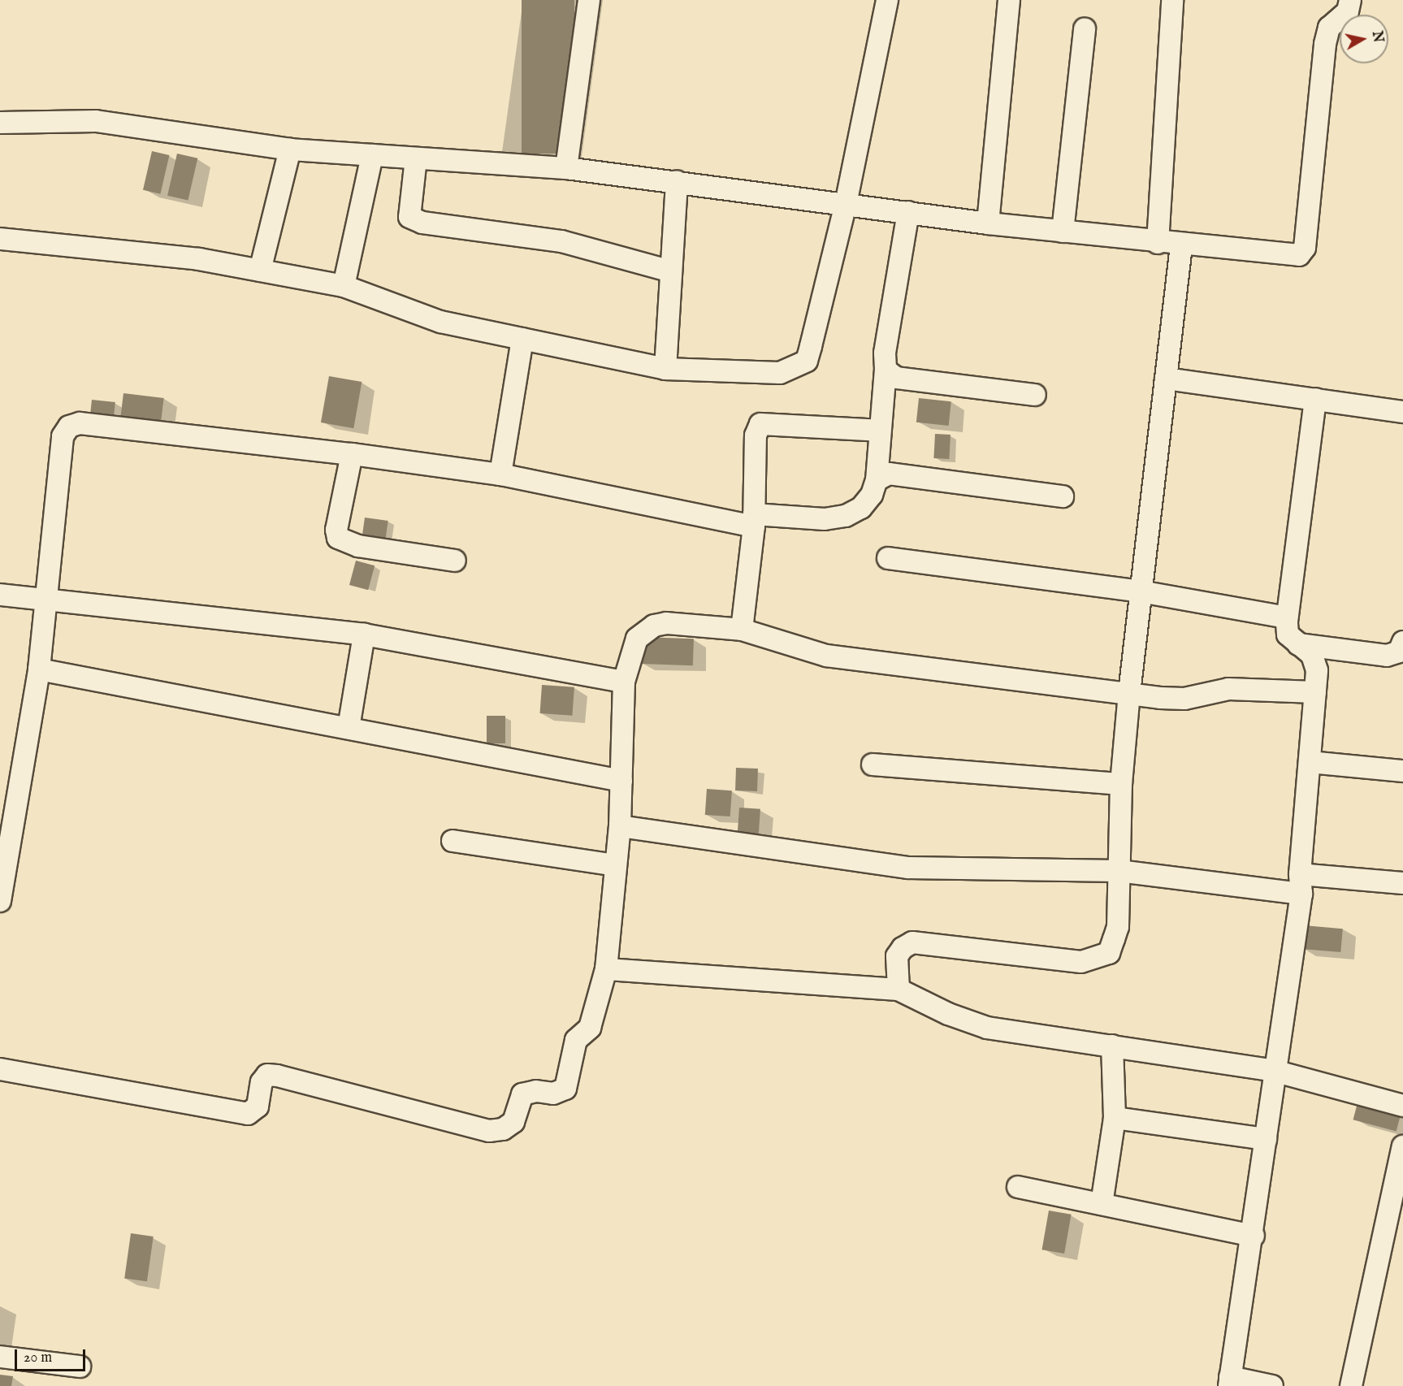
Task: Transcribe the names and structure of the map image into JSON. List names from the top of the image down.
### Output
{
  "scale_bar": "20 m",
  "north": "right"
}
